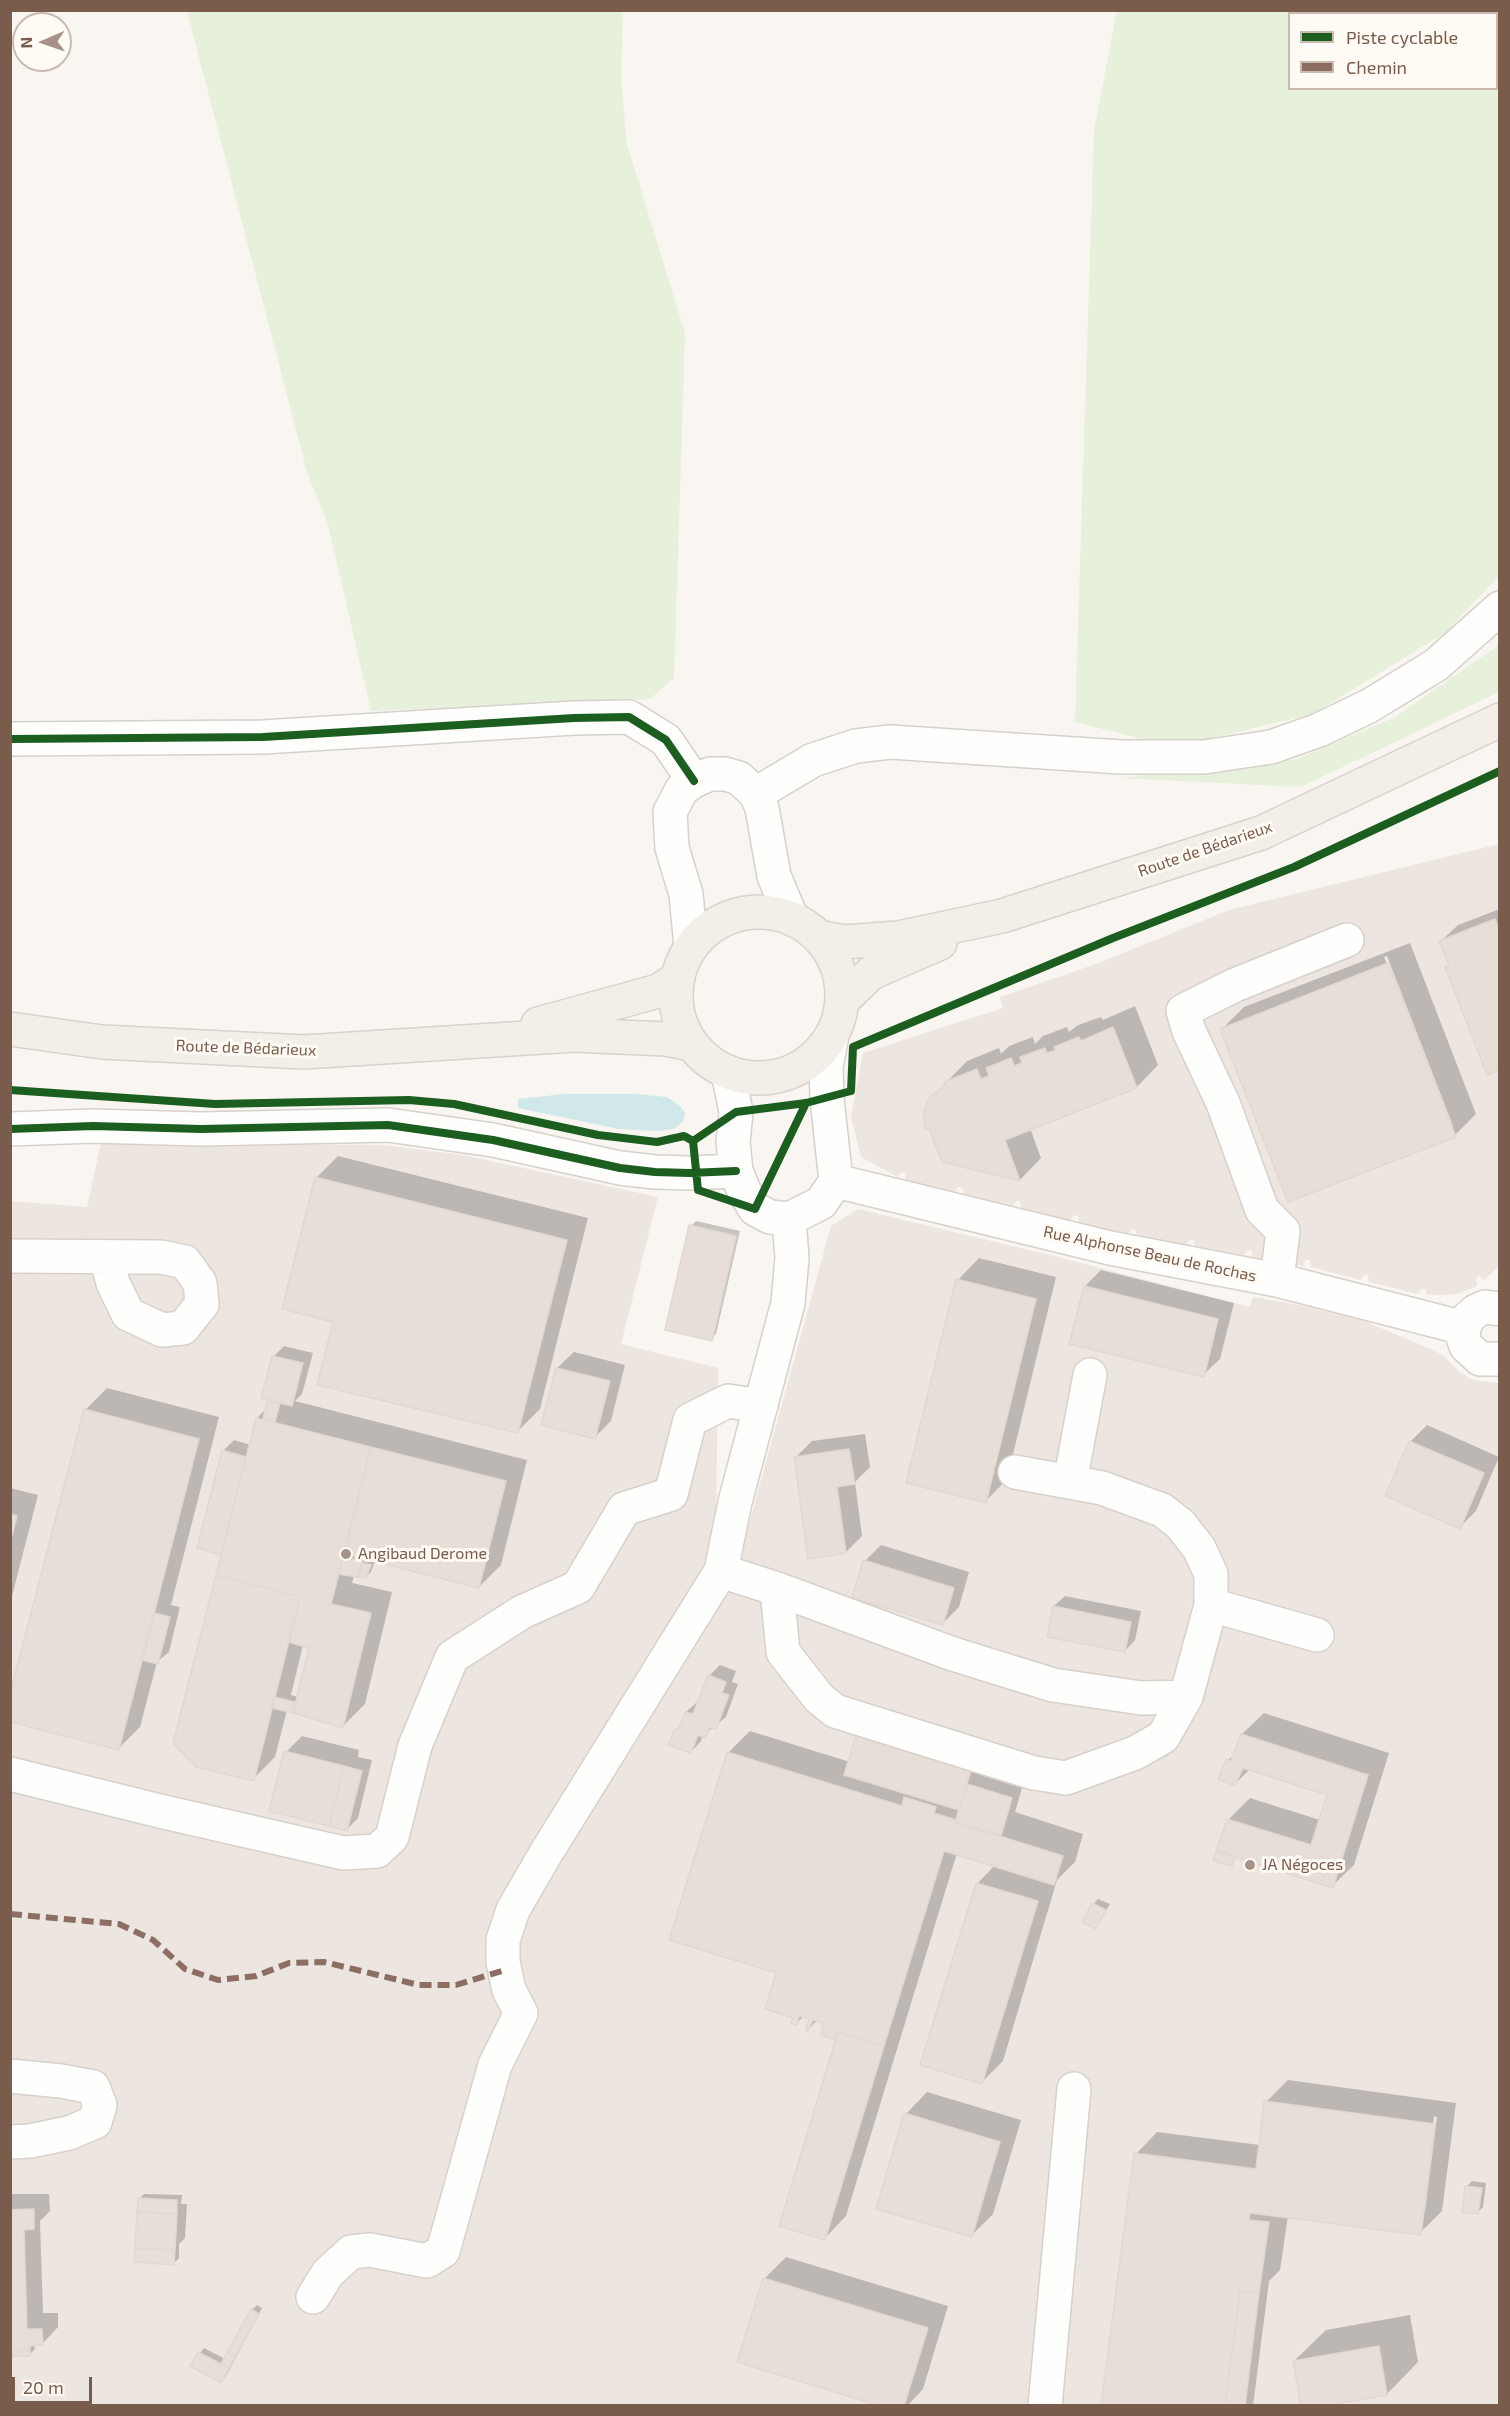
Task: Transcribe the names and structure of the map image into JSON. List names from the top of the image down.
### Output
{
  "streets": {
    "main road": ["Route de Bédarieux"],
    "street": ["Rue Alphonse Beau de Rochas"]
  },
  "places": ["Angibaud Derome", "JA Négoces"],
  "legend": ["Piste cyclable", "Chemin"],
  "scale_bar": "20 m",
  "north": "left"
}
